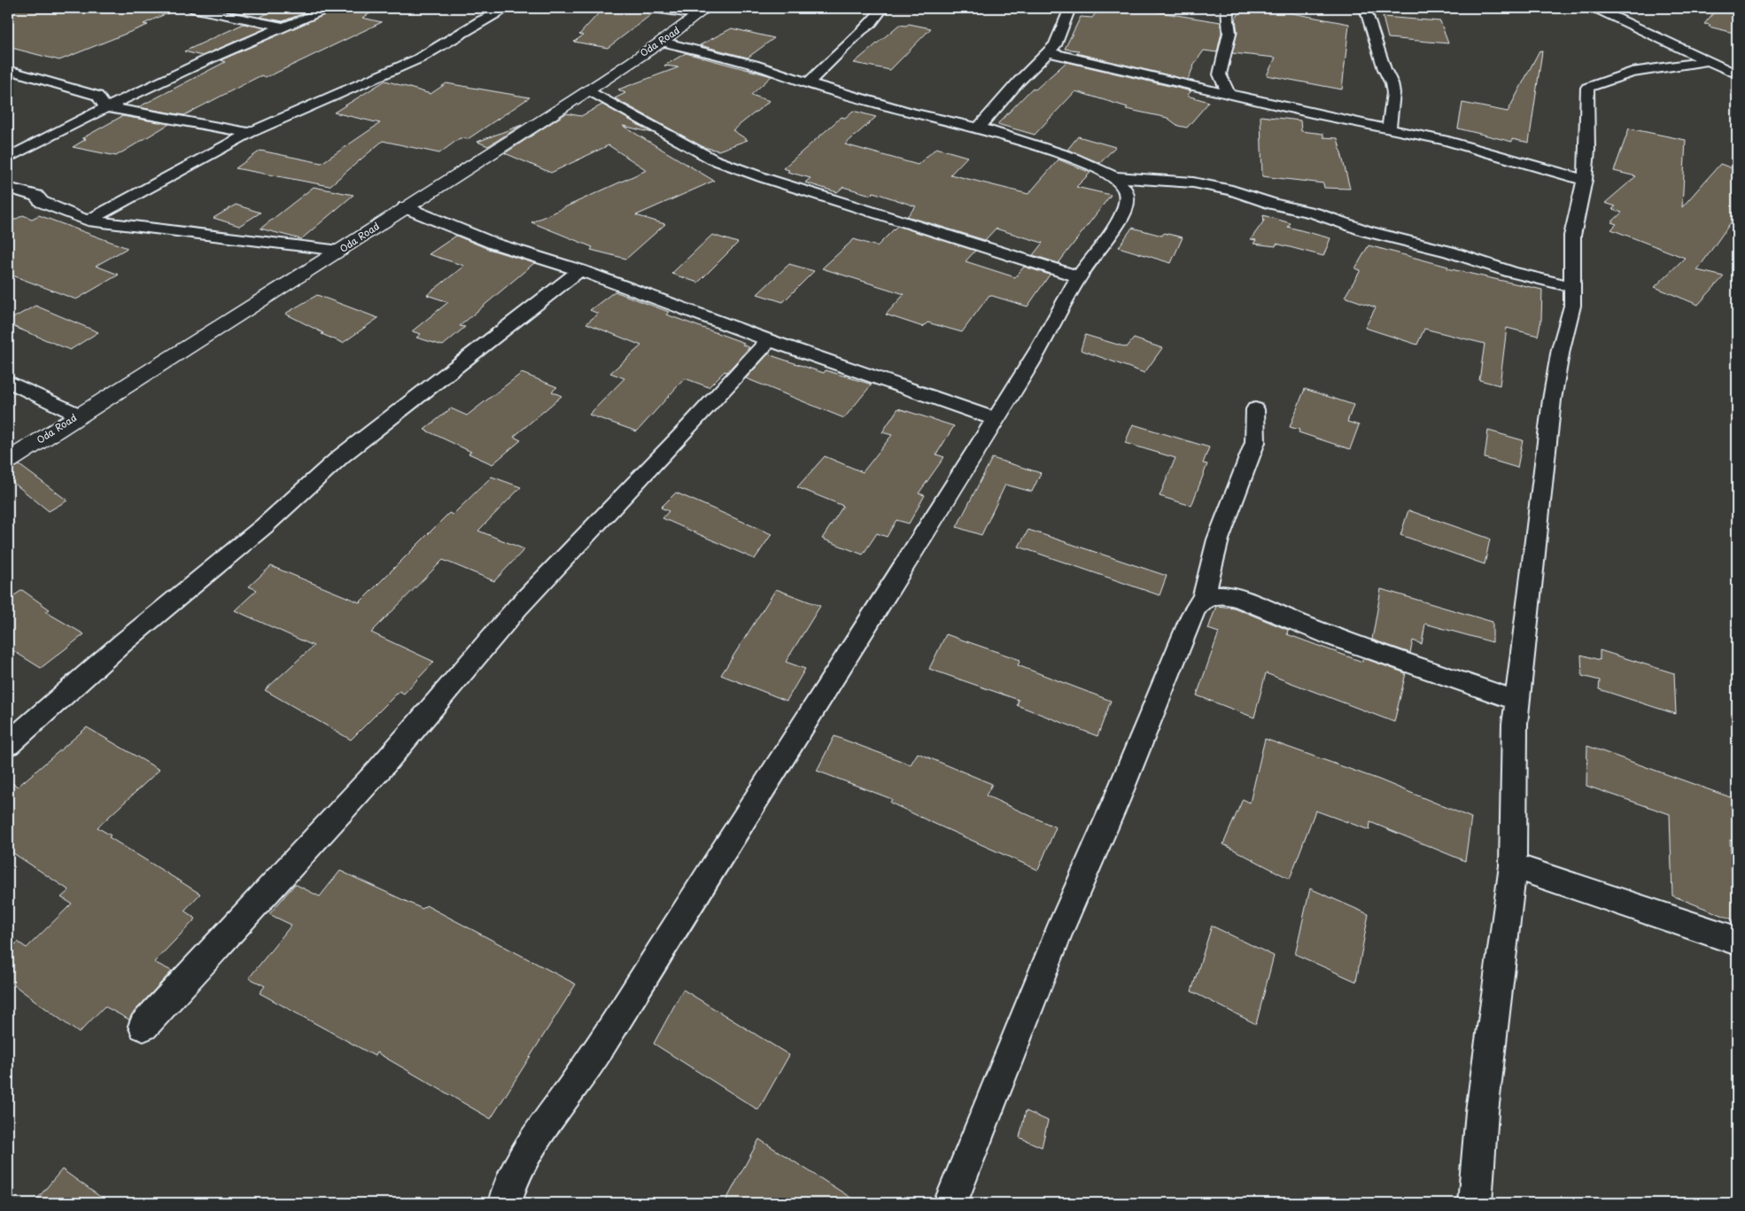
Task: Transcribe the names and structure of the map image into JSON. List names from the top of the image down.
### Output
{
  "streets": {
    "street": ["Oda Road"]
  }
}
